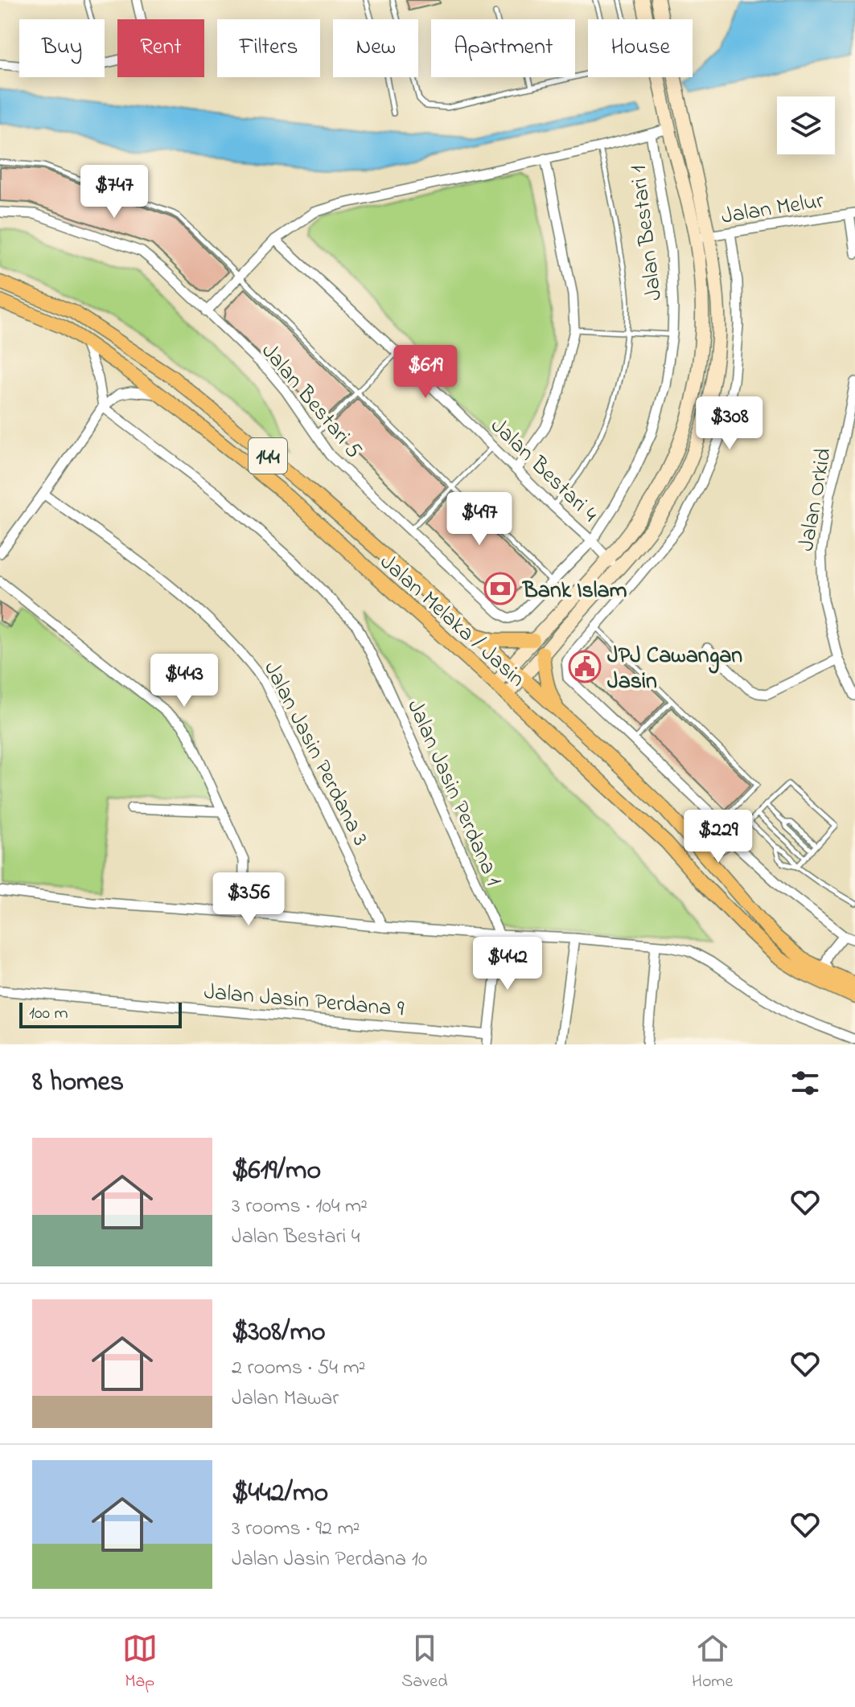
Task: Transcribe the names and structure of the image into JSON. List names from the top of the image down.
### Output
{
  "streets": {
    "main road": ["144", "Jalan Melaka / Jasin"],
    "street": [
      "Jalan Melur",
      "Jalan Bestari 1",
      "Jalan Bestari 5",
      "Jalan Bestari 4",
      "Jalan Orkid",
      "Jalan Jasin Perdana 3",
      "Jalan Jasin Perdana 1",
      "Jalan Jasin Perdana 9"
    ]
  },
  "crossings": [
    ["Jalan Bestari 1", "Jalan Bestari 5"],
    ["Jalan Bestari 1", "Jalan Bestari 4"],
    ["Jalan Bestari 5", "Jalan Bestari 4"]
  ],
  "places": {
    "bank": ["Bank Islam"],
    "public building": ["JPJ Cawangan Jasin"]
  },
  "scale_bar": "100 m",
  "page": {
    "chip": [
      "Buy",
      "Rent",
      "Filters",
      "New",
      "Apartment",
      "House"
    ],
    "price": [
      "$747",
      "$619",
      "$308",
      "$497",
      "$443",
      "$229",
      "$356",
      "$442"
    ],
    "scale": "100 m",
    "heading": "8 homes",
    "list": [
      {
        "name": "$619/mo",
        "note": "3 rooms · 104 m² · Jalan Bestari 4"
      },
      {
        "name": "$308/mo",
        "note": "2 rooms · 54 m² · Jalan Mawar"
      },
      {
        "name": "$442/mo",
        "note": "3 rooms · 92 m² · Jalan Jasin Perdana 10"
      }
    ],
    "tabs": ["Map", "Saved", "Home"]
  }
}
